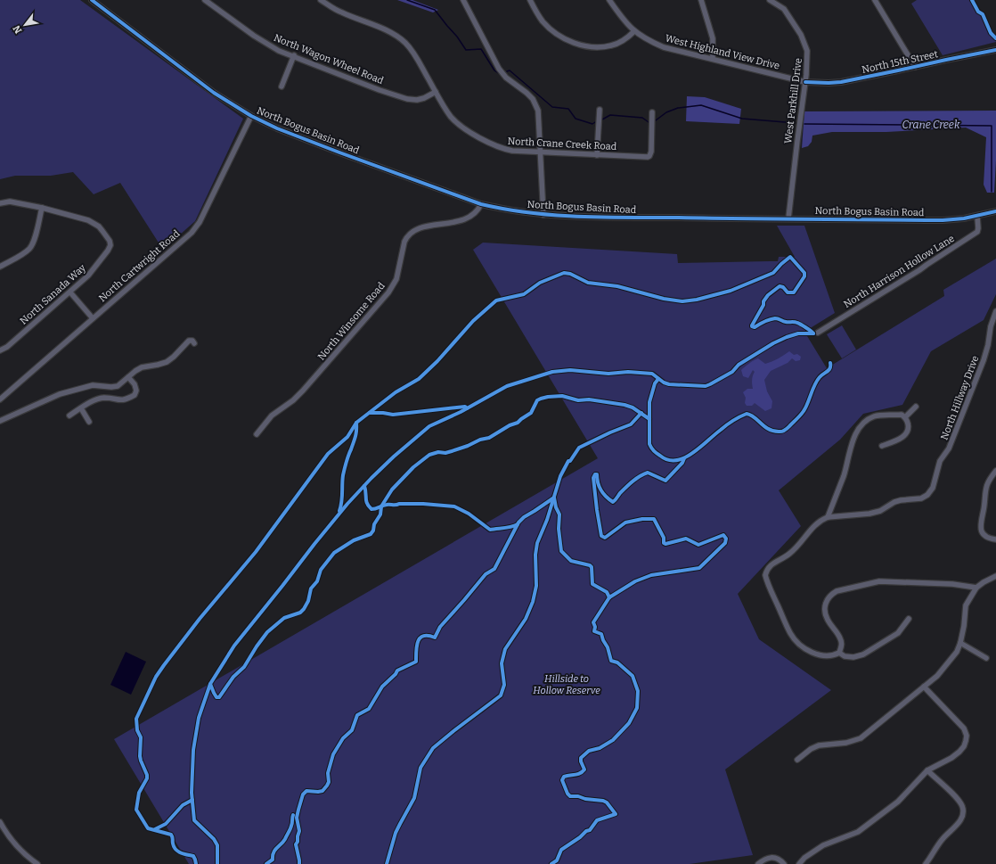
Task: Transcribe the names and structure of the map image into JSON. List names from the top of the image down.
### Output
{
  "streets": {
    "street": [
      "West Highland View Drive",
      "North Wagon Wheel Road",
      "North 15th Street",
      "West Parkhill Drive",
      "North Bogus Basin Road",
      "North Crane Creek Road",
      "North Cartwright Road",
      "North Harrison Hollow Lane",
      "North Sanada Way",
      "North Winsome Road",
      "North Hillway Drive"
    ]
  },
  "crossings": [
    ["West Highland View Drive", "North 15th Street"],
    ["West Highland View Drive", "West Parkhill Drive"],
    ["North Wagon Wheel Road", "North Crane Creek Road"],
    ["North 15th Street", "West Parkhill Drive"],
    ["West Parkhill Drive", "North Bogus Basin Road"],
    ["North Bogus Basin Road", "North Cartwright Road"],
    ["North Bogus Basin Road", "North Harrison Hollow Lane"],
    ["North Bogus Basin Road", "North Winsome Road"]
  ],
  "water": ["Crane Creek"],
  "parks": ["Hillside to Hollow Reserve"],
  "north": "bottom left"
}
